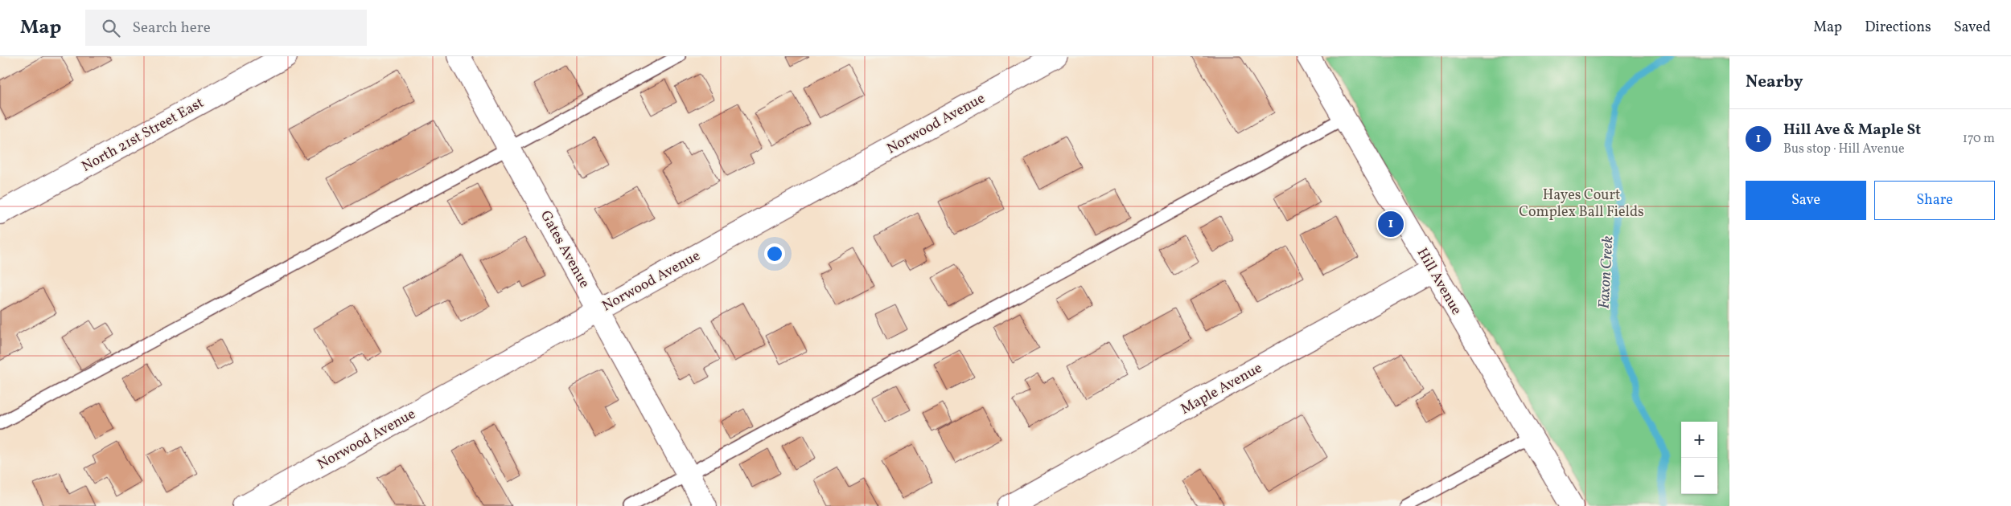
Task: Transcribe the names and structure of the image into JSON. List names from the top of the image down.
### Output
{
  "streets": {
    "street": [
      "Norwood Avenue",
      "North 21st Street East",
      "Gates Avenue",
      "Hill Avenue",
      "Maple Avenue"
    ]
  },
  "crossings": [
    ["Norwood Avenue", "Gates Avenue"],
    ["Hill Avenue", "Maple Avenue"]
  ],
  "water": ["Faxon Creek"],
  "parks": ["Hayes Court Complex Ball Fields"],
  "page": {
    "header": "Map",
    "search": "Search here",
    "nav": ["Map", "Directions", "Saved"],
    "heading": "Nearby",
    "list": [
      {
        "mark": "1",
        "name": "Hill Ave & Maple St",
        "note": "Bus stop · Hill Avenue",
        "value": "170 m"
      }
    ],
    "buttons": ["Save", "Share"],
    "pins": "1",
    "map_buttons": ["+", "−"]
  }
}
